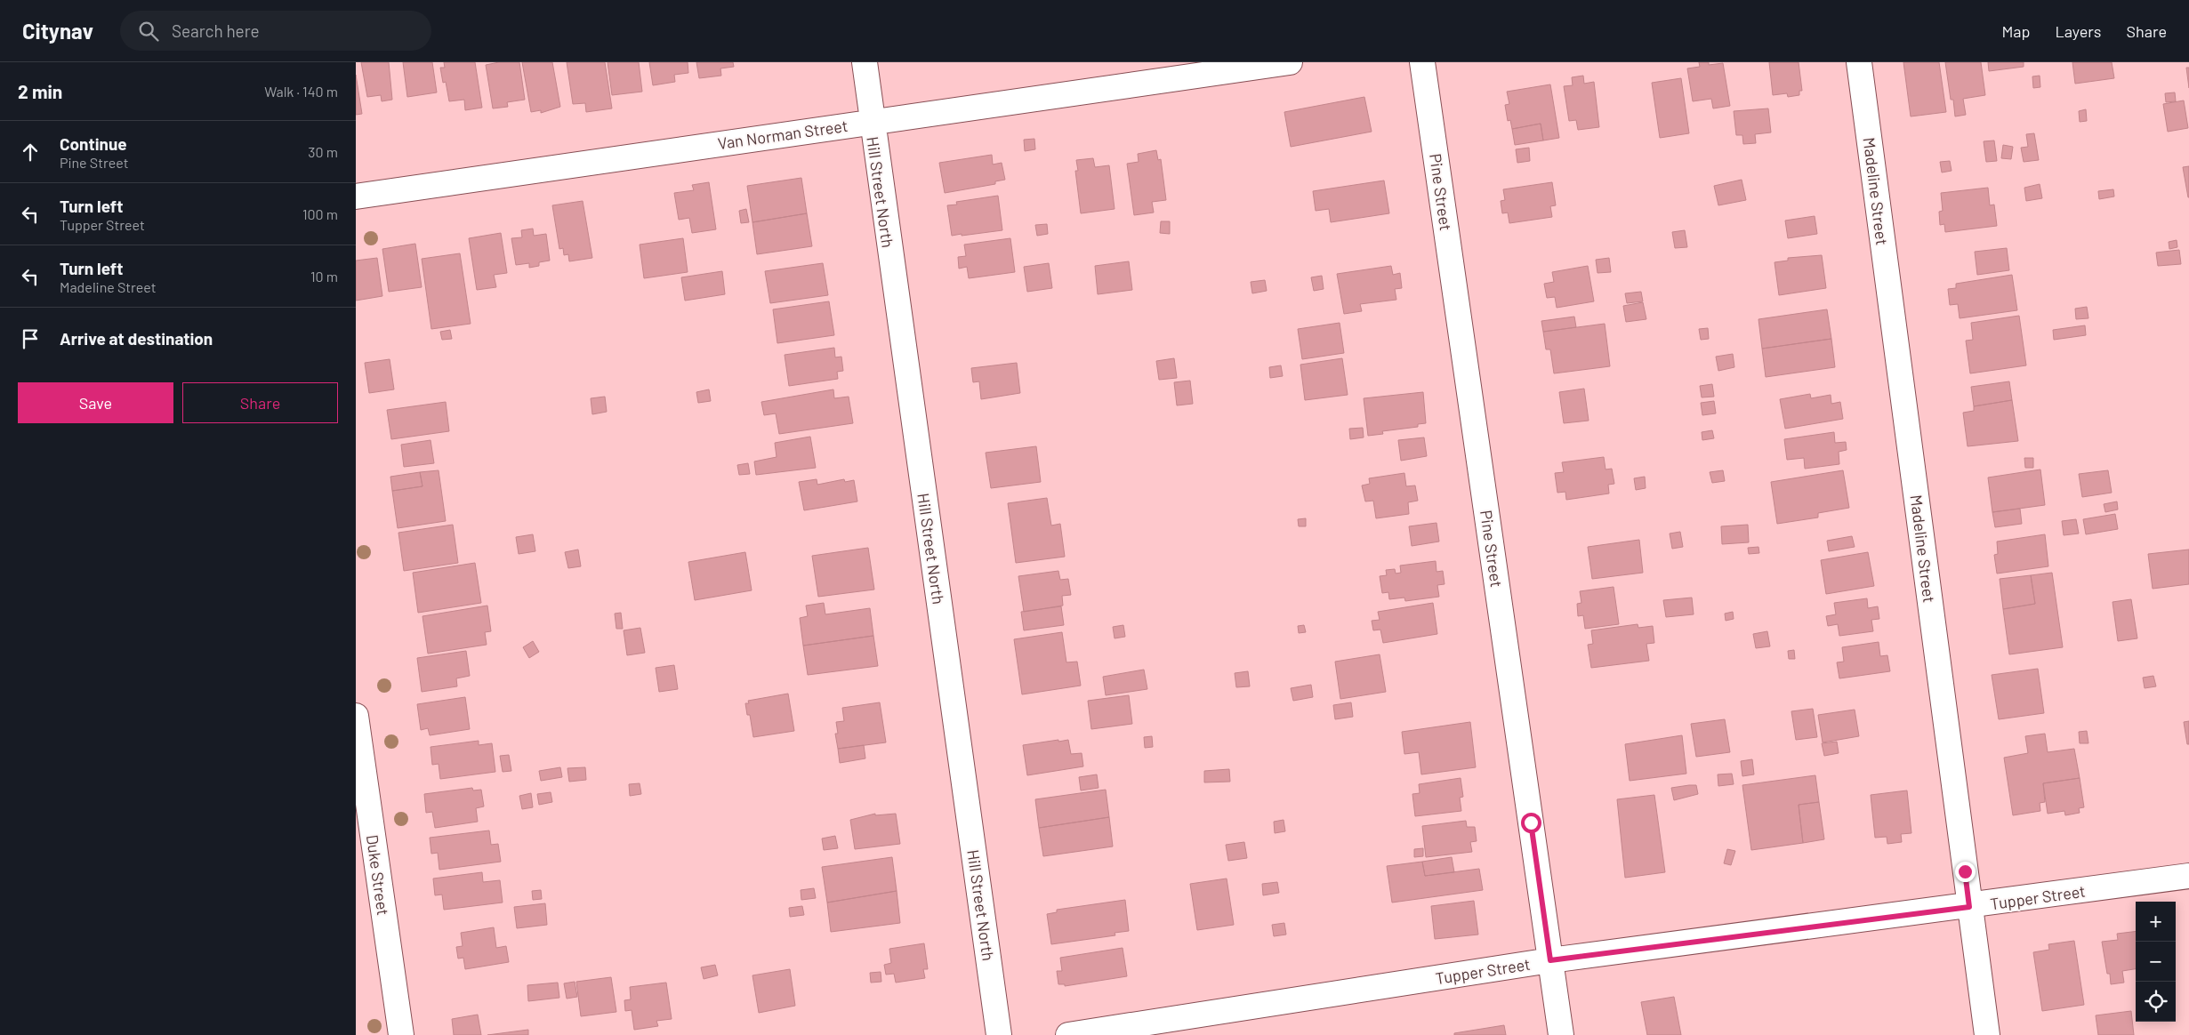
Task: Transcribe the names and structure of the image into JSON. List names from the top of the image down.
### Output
{
  "streets": {
    "street": [
      "Van Norman Street",
      "Madeline Street",
      "Hill Street North",
      "Pine Street",
      "Duke Street",
      "Tupper Street"
    ]
  },
  "crossings": [
    ["Van Norman Street", "Hill Street North"],
    ["Madeline Street", "Tupper Street"],
    ["Pine Street", "Tupper Street"]
  ],
  "page": {
    "header": "Citynav",
    "search": "Search here",
    "nav": ["Map", "Layers", "Share"],
    "heading": ["2 min", "Walk · 140 m"],
    "list": [
      ["Continue", "Pine Street", "30 m"],
      ["Turn left", "Tupper Street", "100 m"],
      ["Turn left", "Madeline Street", "10 m"],
      "Arrive at destination"
    ],
    "buttons": ["Save", "Share"],
    "map_buttons": ["+", "−"]
  }
}
